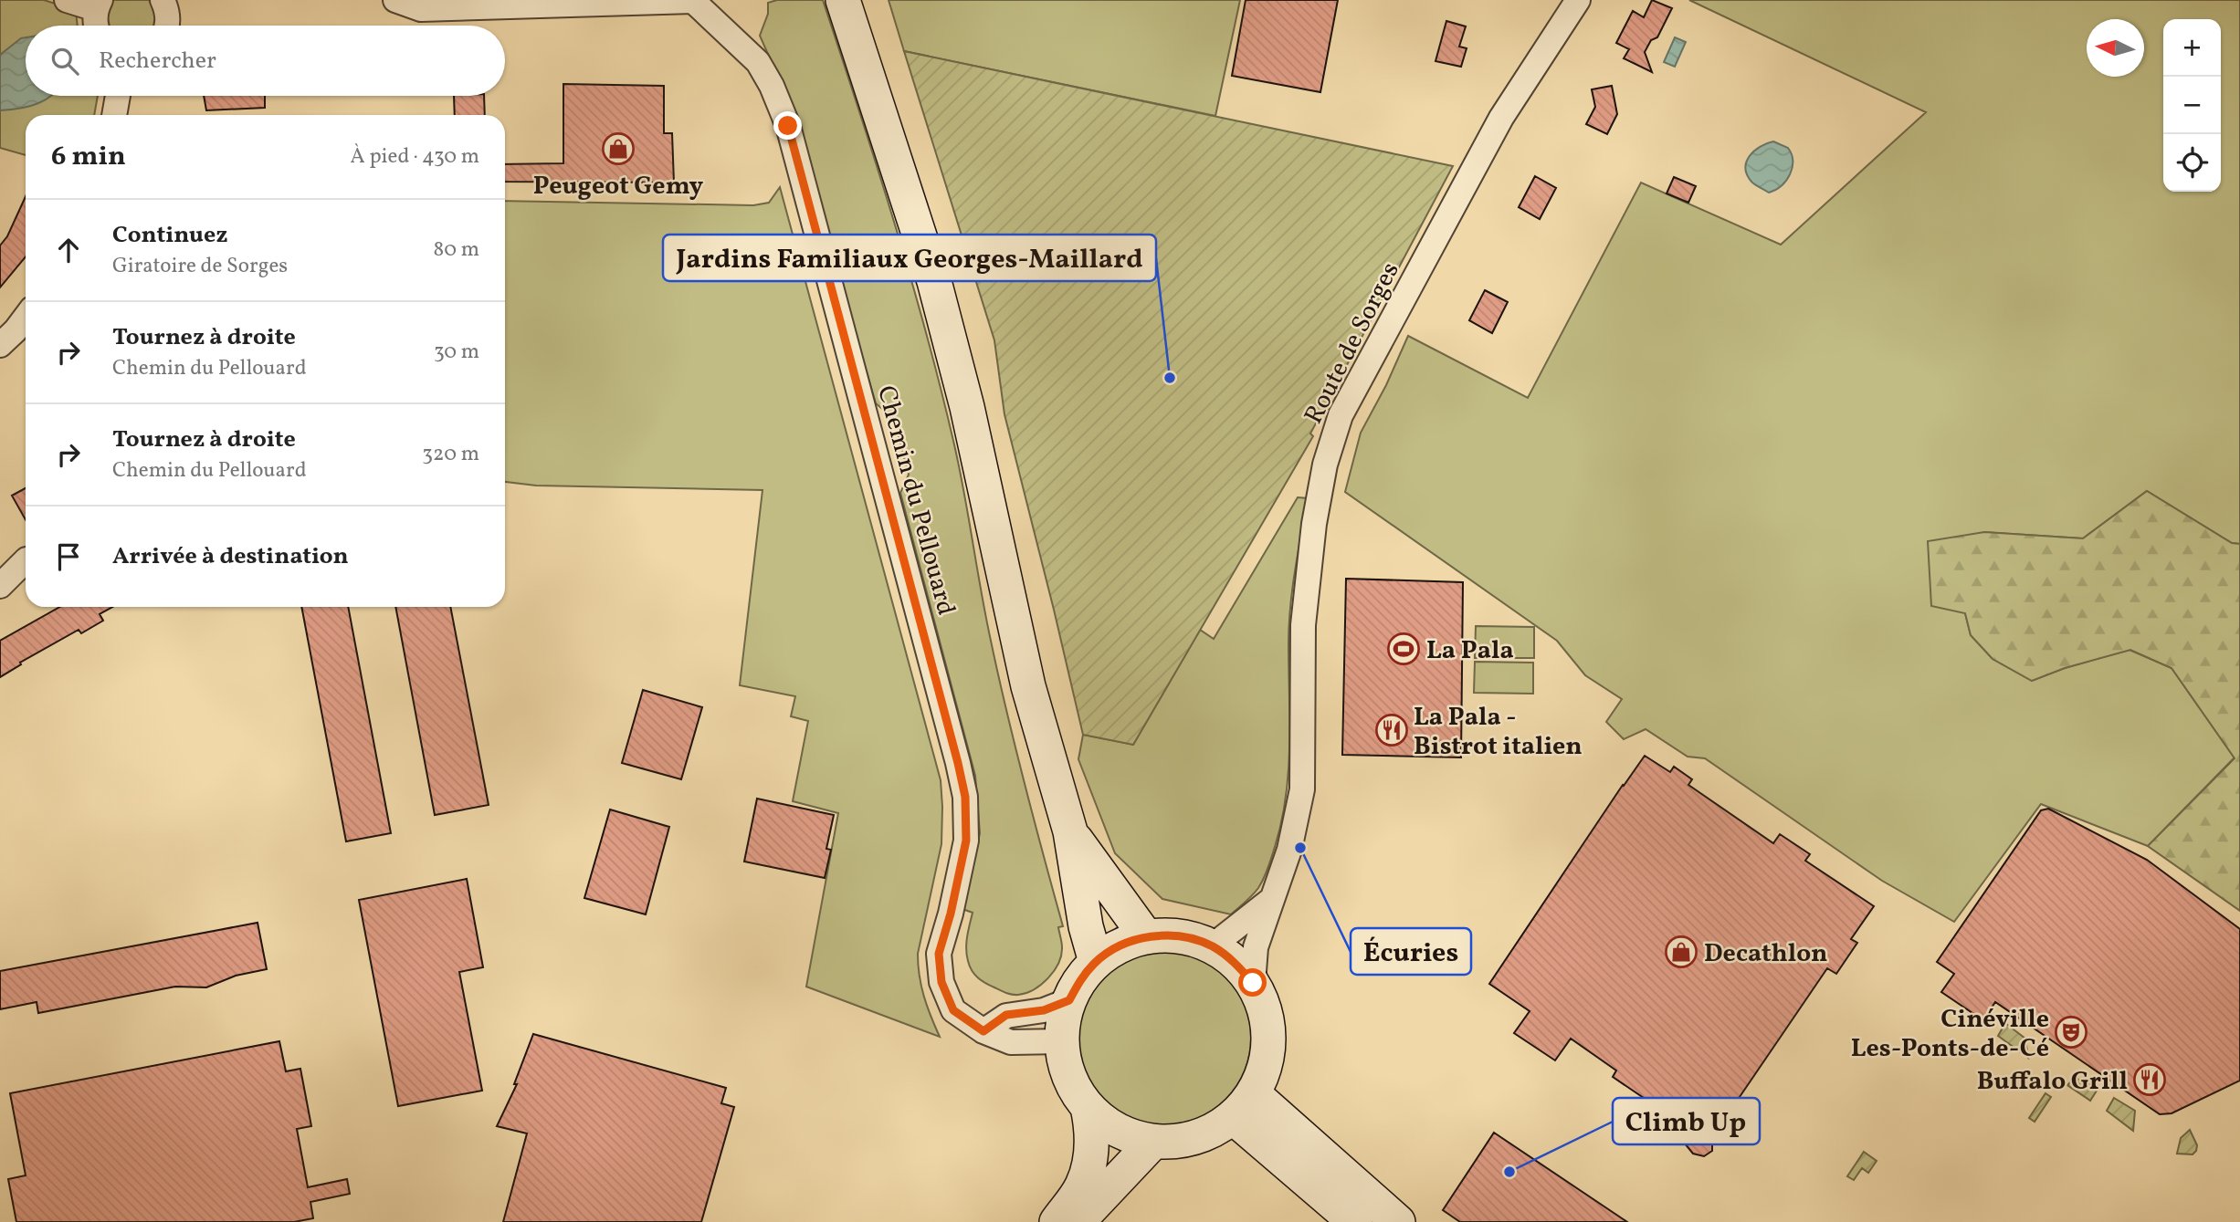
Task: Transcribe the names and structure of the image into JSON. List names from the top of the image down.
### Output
{
  "streets": {
    "street": ["Route de Sorges", "Chemin du Pellouard"]
  },
  "crossings": [
    ["Route de Sorges", "Chemin du Pellouard"]
  ],
  "places": {
    "shop": ["Peugeot Gemy", "Decathlon"],
    "other": ["Jardins Familiaux Georges-Maillard", "Écuries", "Climb Up"],
    "sports": ["La Pala"],
    "restaurant": ["La Pala - Bistrot italien", "Buffalo Grill"],
    "theatre": ["Cinéville Les-Ponts-de-Cé"]
  },
  "north": "left",
  "page": {
    "map_buttons": ["+", "−"],
    "search": "Rechercher",
    "heading": ["6 min", "À pied · 430 m"],
    "list": [
      ["Continuez", "Giratoire de Sorges", "80 m"],
      ["Tournez à droite", "Chemin du Pellouard", "30 m"],
      ["Tournez à droite", "Chemin du Pellouard", "320 m"],
      "Arrivée à destination"
    ]
  }
}
